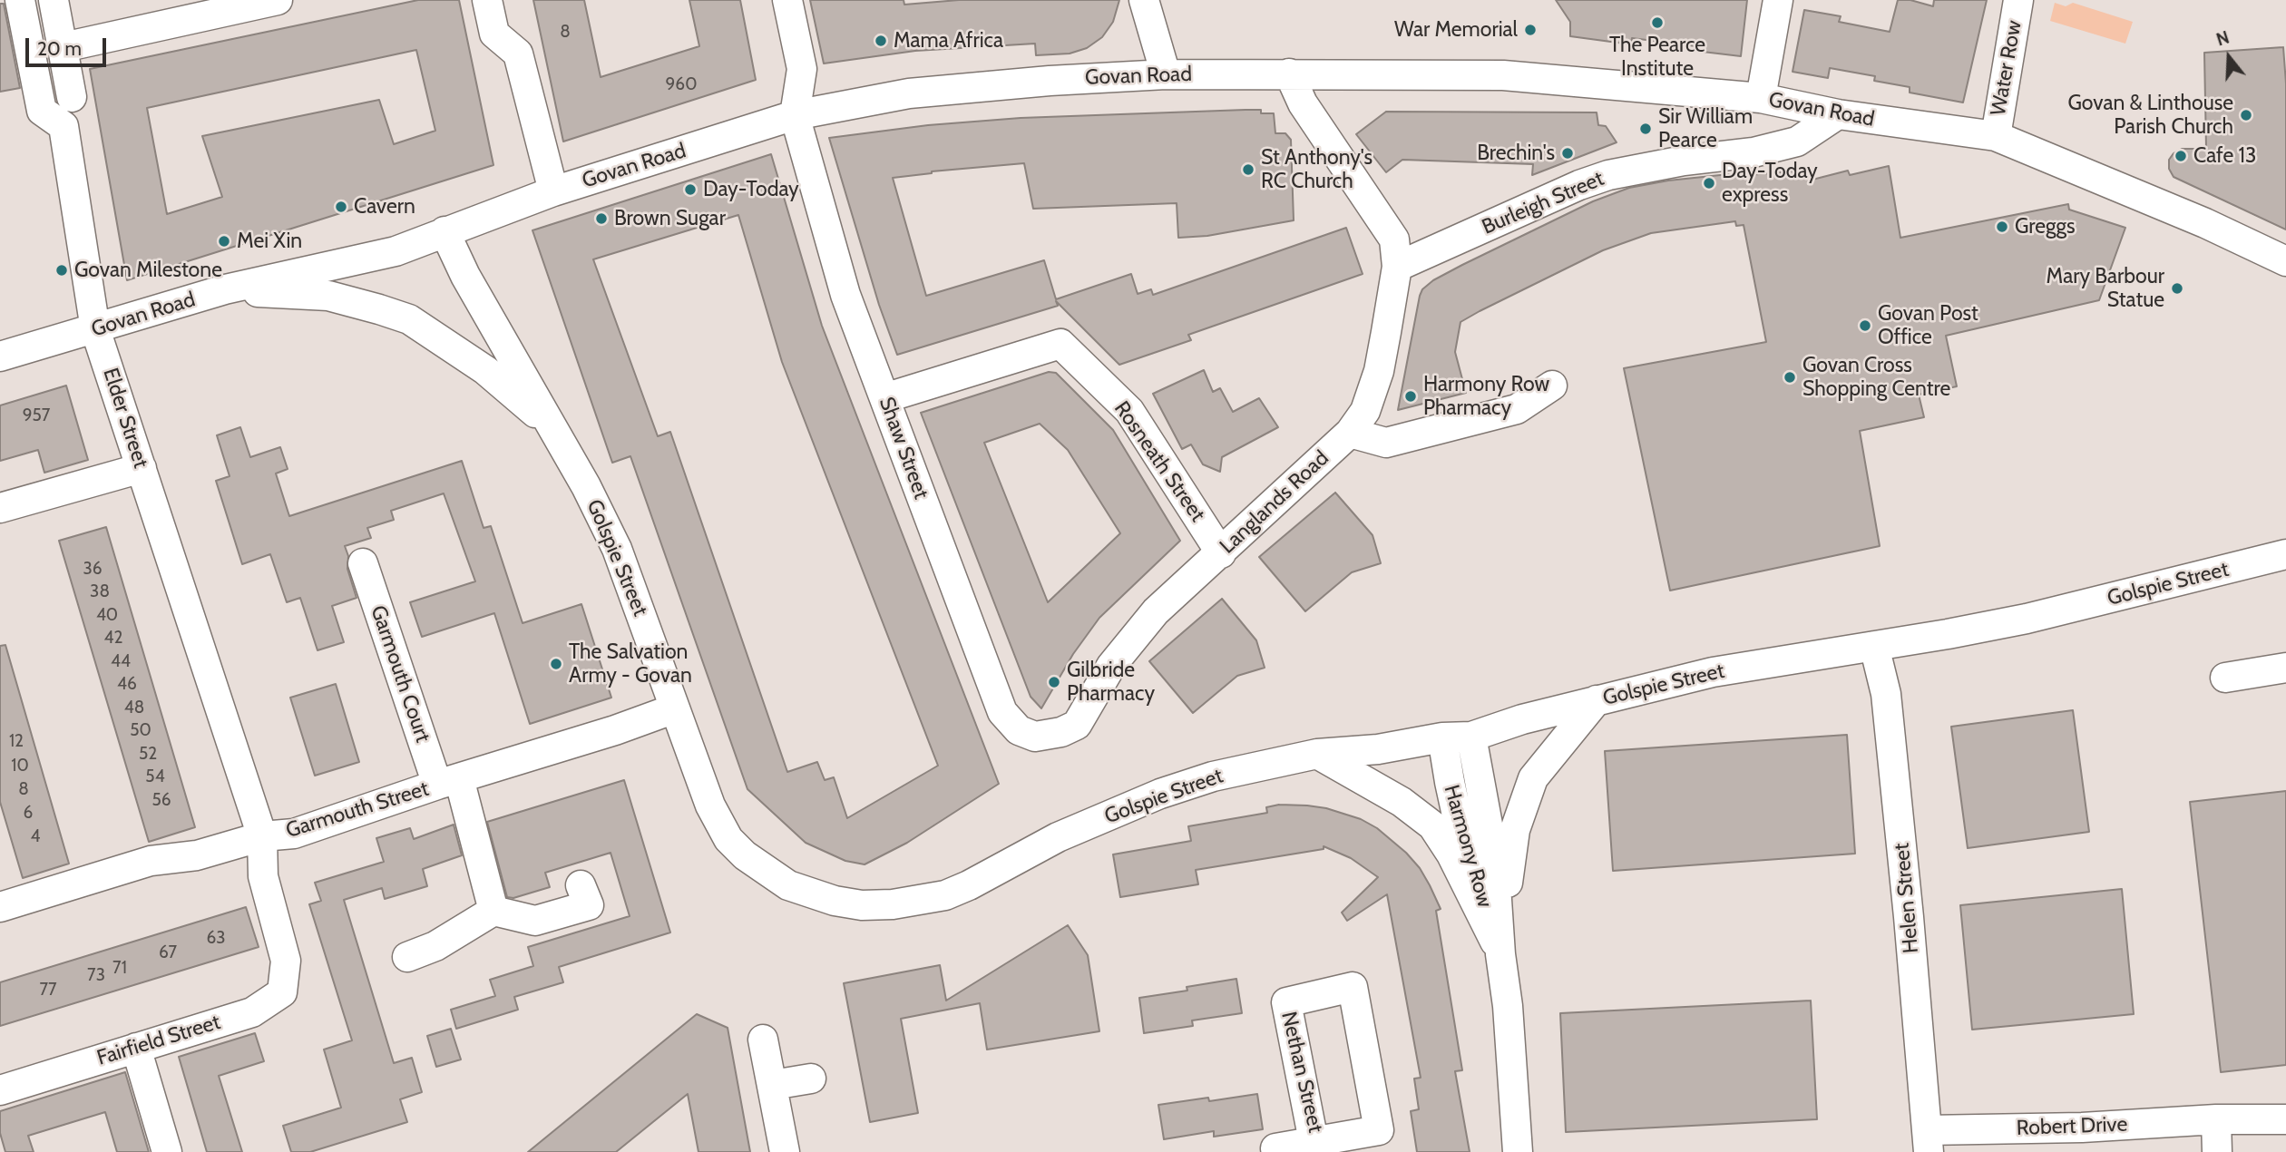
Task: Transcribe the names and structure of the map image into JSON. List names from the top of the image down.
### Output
{
  "streets": {
    "street": [
      "Water Row",
      "Govan Road",
      "Burleigh Street",
      "Elder Street",
      "Shaw Street",
      "Rosneath Street",
      "Langlands Road",
      "Golspie Street",
      "Garmouth Court",
      "Garmouth Street",
      "Harmony Row",
      "Helen Street",
      "Fairfield Street",
      "Nethan Street",
      "Robert Drive"
    ]
  },
  "crossings": [
    ["Water Row", "Govan Road"],
    ["Govan Road", "Burleigh Street"],
    ["Govan Road", "Elder Street"],
    ["Govan Road", "Shaw Street"],
    ["Govan Road", "Golspie Street"],
    ["Elder Street", "Garmouth Street"],
    ["Elder Street", "Fairfield Street"],
    ["Shaw Street", "Rosneath Street"],
    ["Shaw Street", "Langlands Road"],
    ["Rosneath Street", "Langlands Road"],
    ["Golspie Street", "Garmouth Street"],
    ["Golspie Street", "Harmony Row"],
    ["Golspie Street", "Helen Street"],
    ["Garmouth Court", "Garmouth Street"],
    ["Helen Street", "Robert Drive"]
  ],
  "places": [
    "The Pearce Institute",
    "War Memorial",
    "Mama Africa",
    "Govan & Linthouse Parish Church",
    "Sir William Pearce",
    "Brechin's",
    "Cafe 13",
    "St Anthony's RC Church",
    "Day-Today express",
    "Day-Today",
    "Cavern",
    "Brown Sugar",
    "Greggs",
    "Mei Xin",
    "Govan Milestone",
    "Mary Barbour Statue",
    "Govan Post Office",
    "Govan Cross Shopping Centre",
    "Harmony Row Pharmacy",
    "The Salvation Army - Govan",
    "Gilbride Pharmacy"
  ],
  "house_numbers": [
    "8",
    "960",
    "957",
    "36",
    "38",
    "40",
    "42",
    "44",
    "46",
    "48",
    "50",
    "12",
    "52",
    "10",
    "54",
    "8",
    "56",
    "6",
    "4",
    "63",
    "67",
    "71",
    "73",
    "77"
  ],
  "scale_bar": "20 m",
  "north": "top"
}
